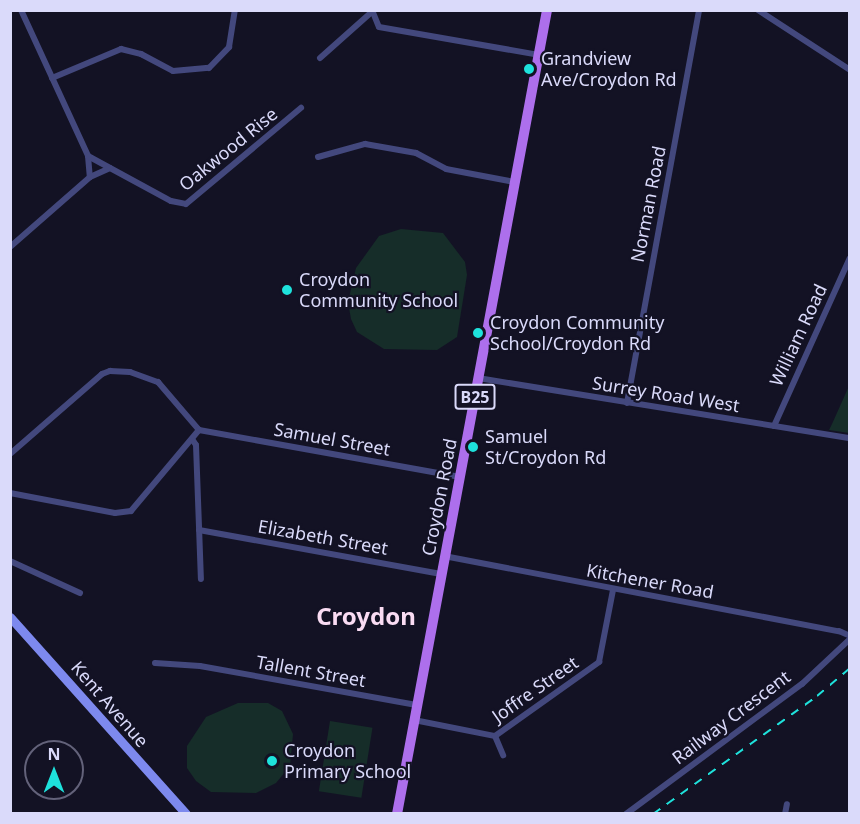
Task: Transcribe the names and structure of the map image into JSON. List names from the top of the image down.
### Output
{
  "streets": {
    "main road": ["B25", "Croydon Road", "Kent Avenue"],
    "street": [
      "Oakwood Rise",
      "Norman Road",
      "William Road",
      "Surrey Road West",
      "Samuel Street",
      "Elizabeth Street",
      "Kitchener Road",
      "Tallent Street",
      "Joffre Street",
      "Railway Crescent"
    ]
  },
  "crossings": [
    ["Norman Road", "Surrey Road West"],
    ["William Road", "Surrey Road West"],
    ["Surrey Road West", "Croydon Road"],
    ["Samuel Street", "Croydon Road"],
    ["Croydon Road", "Elizabeth Street"],
    ["Croydon Road", "Kitchener Road"],
    ["Croydon Road", "Tallent Street"],
    ["Croydon Road", "Joffre Street"],
    ["Kitchener Road", "Joffre Street"],
    ["Kitchener Road", "Railway Crescent"]
  ],
  "districts": ["Croydon"],
  "places": [
    "Grandview Ave/Croydon Rd",
    "Croydon Community School",
    "Croydon Community School/Croydon Rd",
    "Samuel St/Croydon Rd",
    "Croydon Primary School"
  ],
  "north": "top"
}
